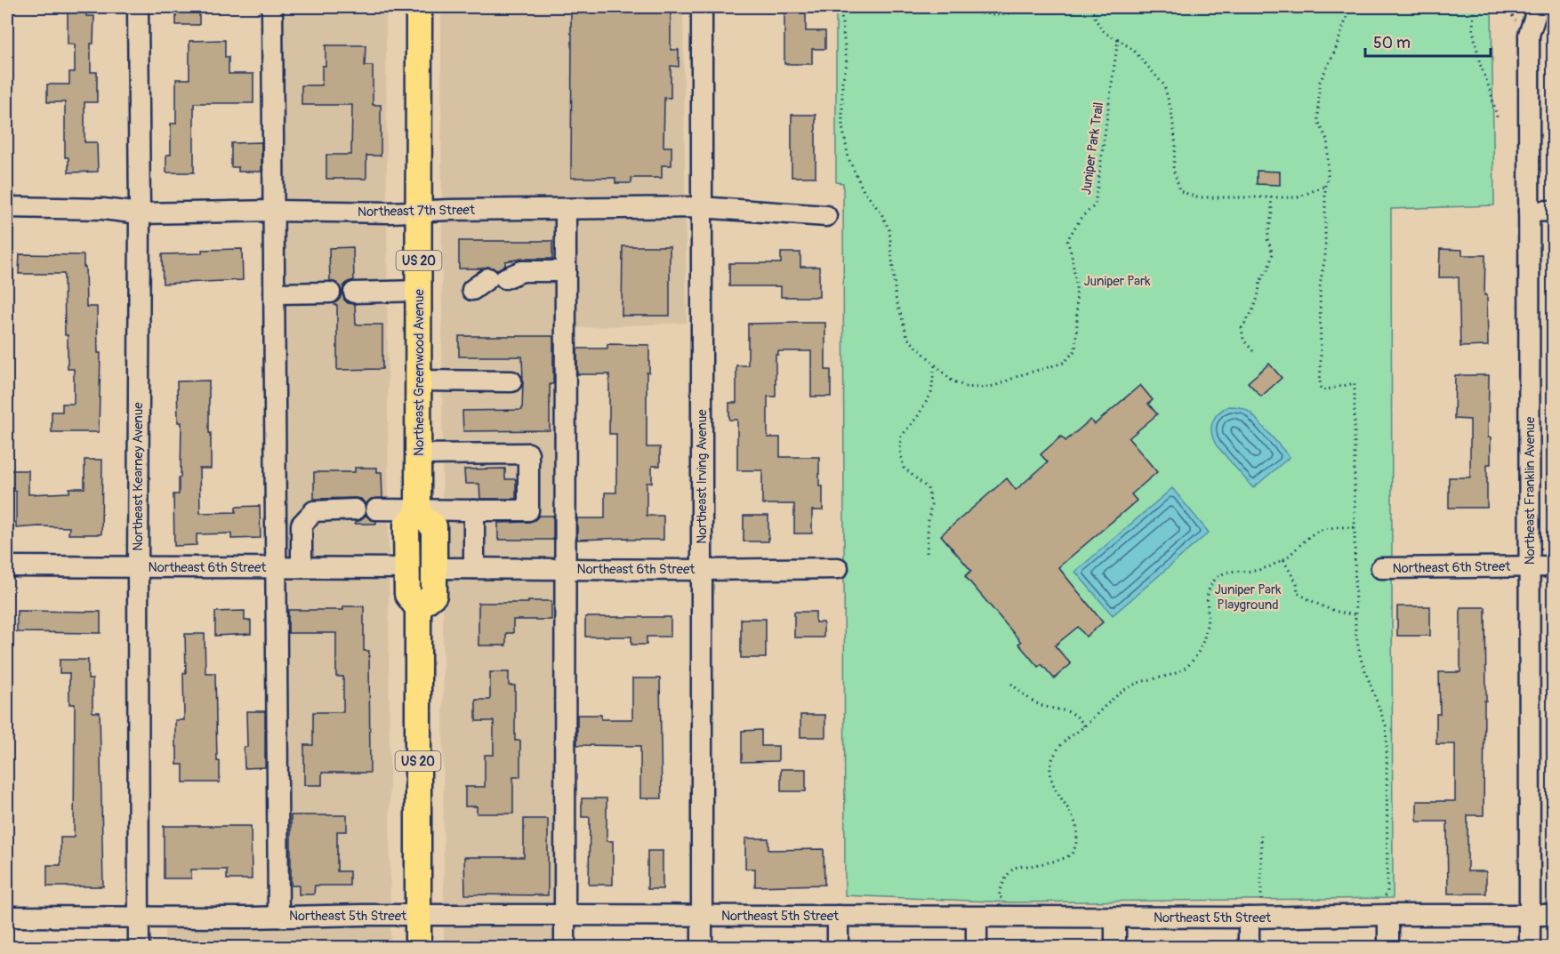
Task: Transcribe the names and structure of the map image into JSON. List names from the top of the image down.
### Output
{
  "streets": {
    "main road": ["US 20", "Northeast Greenwood Avenue"],
    "street": [
      "Northeast 7th Street",
      "Northeast Kearney Avenue",
      "Northeast Irving Avenue",
      "Northeast Franklin Avenue",
      "Northeast 6th Street",
      "Northeast 5th Street"
    ],
    "path": ["Juniper Park Trail"]
  },
  "crossings": [
    ["Northeast 7th Street", "Northeast Greenwood Avenue"],
    ["Northeast 7th Street", "Northeast Kearney Avenue"],
    ["Northeast 7th Street", "Northeast Irving Avenue"],
    ["Northeast Greenwood Avenue", "Northeast 6th Street"],
    ["Northeast Greenwood Avenue", "Northeast 5th Street"],
    ["Northeast Kearney Avenue", "Northeast 6th Street"],
    ["Northeast Kearney Avenue", "Northeast 5th Street"],
    ["Northeast Irving Avenue", "Northeast 6th Street"],
    ["Northeast Irving Avenue", "Northeast 5th Street"],
    ["Northeast Franklin Avenue", "Northeast 6th Street"],
    ["Northeast Franklin Avenue", "Northeast 5th Street"]
  ],
  "parks": ["Juniper Park", "Juniper Park Playground"],
  "scale_bar": "50 m"
}
